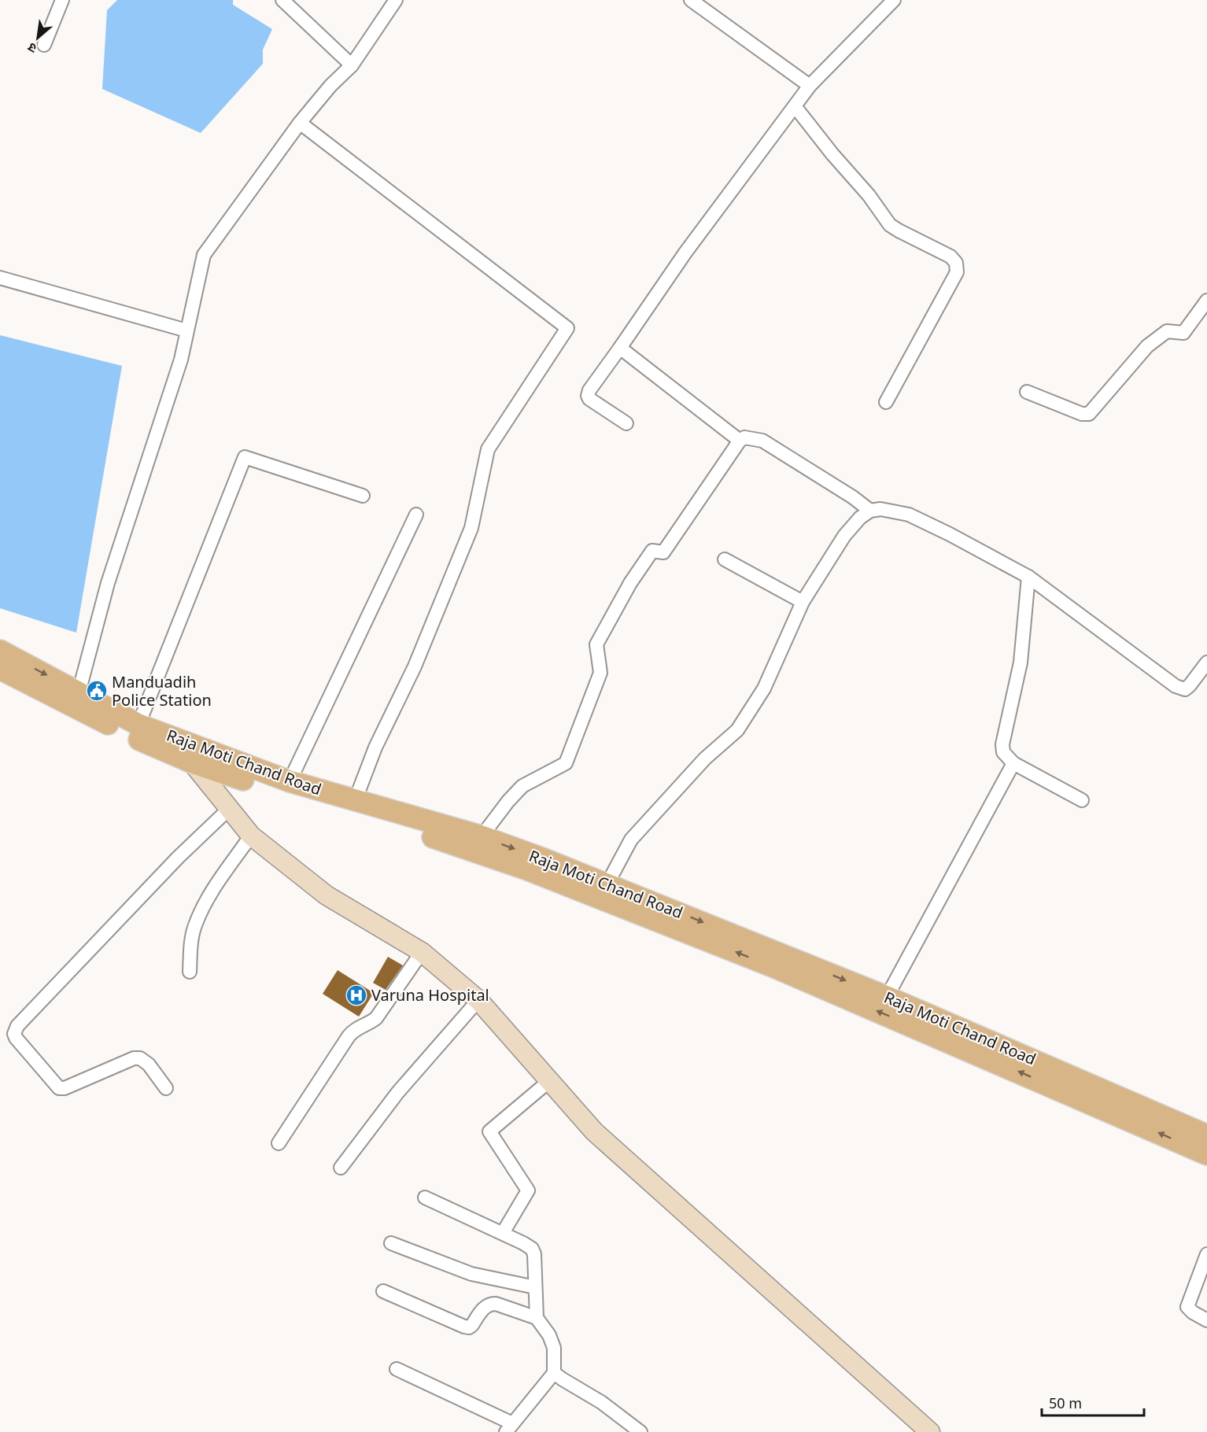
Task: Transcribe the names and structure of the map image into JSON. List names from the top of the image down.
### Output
{
  "streets": {
    "main road": ["Raja Moti Chand Road"]
  },
  "places": {
    "public building": ["Manduadih Police Station"],
    "hospital": ["Varuna Hospital"]
  },
  "scale_bar": "50 m",
  "north": "bottom left"
}
